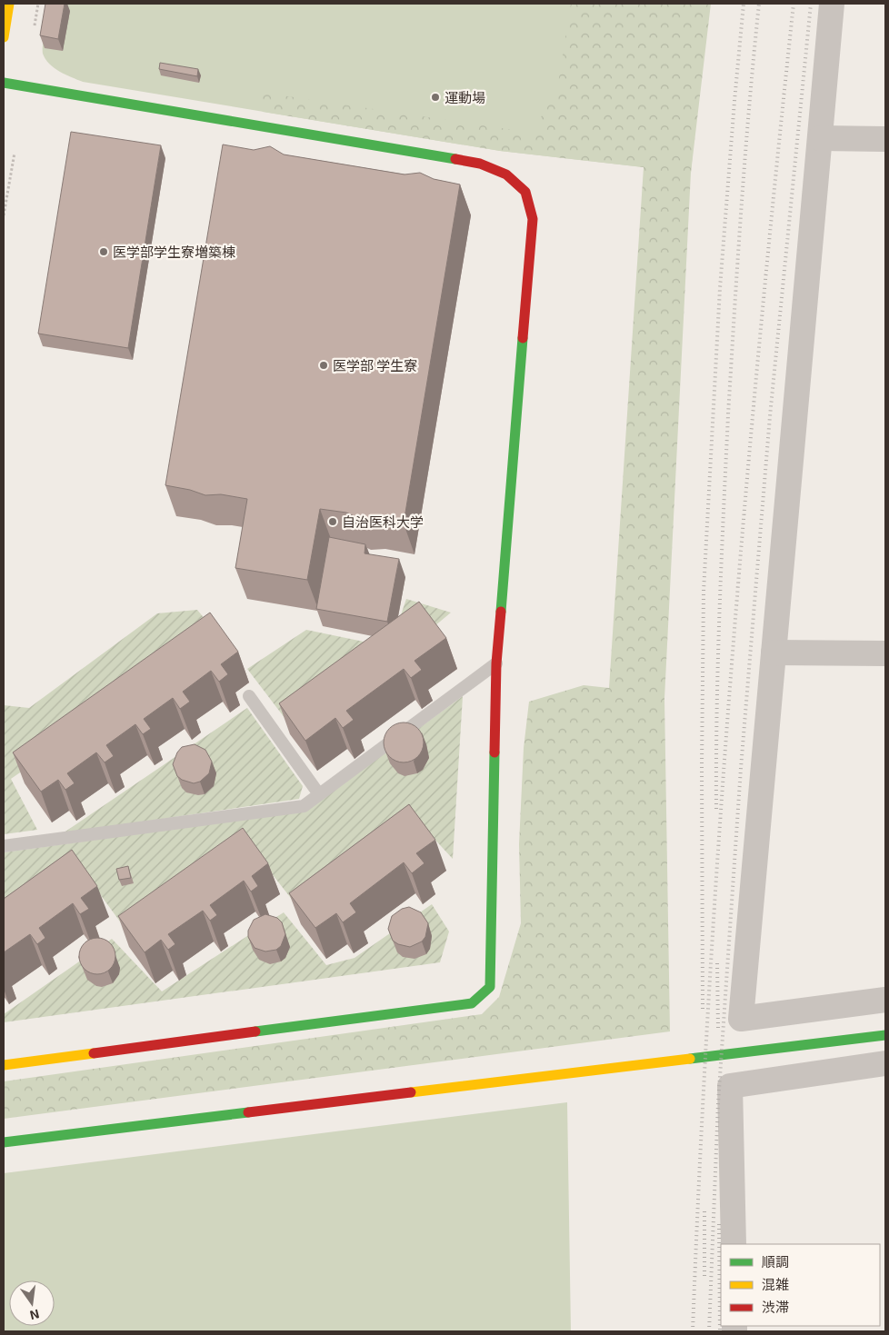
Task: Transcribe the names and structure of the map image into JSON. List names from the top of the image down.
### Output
{
  "places": [
    "運動場",
    "医学部学生寮増築棟",
    "医学部 学生寮",
    "自治医科大学"
  ],
  "legend": ["順調", "混雑", "渋滞"],
  "north": "bottom"
}
